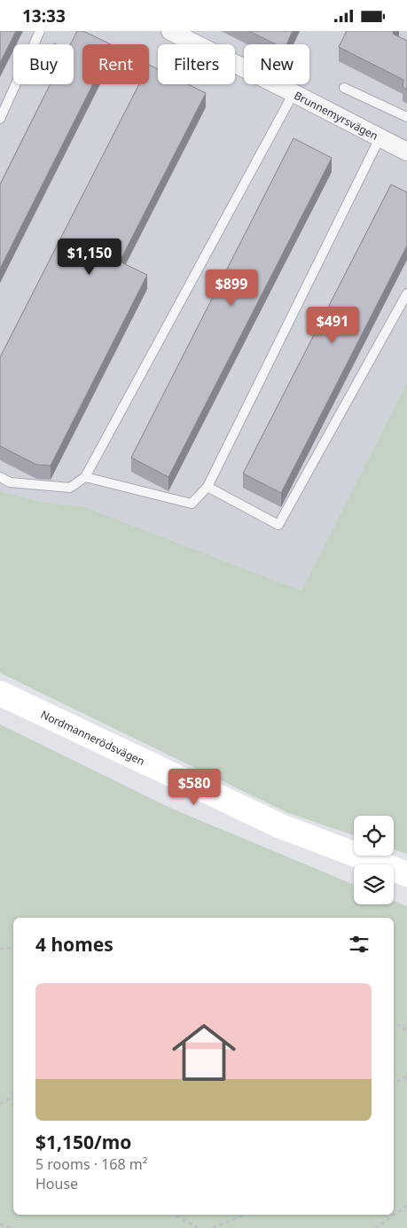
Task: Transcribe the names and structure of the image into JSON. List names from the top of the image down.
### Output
{
  "streets": {
    "main road": ["Nordmannerödsvägen"],
    "street": ["Brunnemyrsvägen"]
  },
  "page": {
    "status": "13:33",
    "chip": [
      "Buy",
      "Rent",
      "Filters",
      "New"
    ],
    "price": [
      "$1,150",
      "$899",
      "$491",
      "$580"
    ],
    "heading": "4 homes",
    "list": [
      {
        "name": "$1,150/mo",
        "note": "5 rooms · 168 m² · House"
      }
    ]
  }
}
